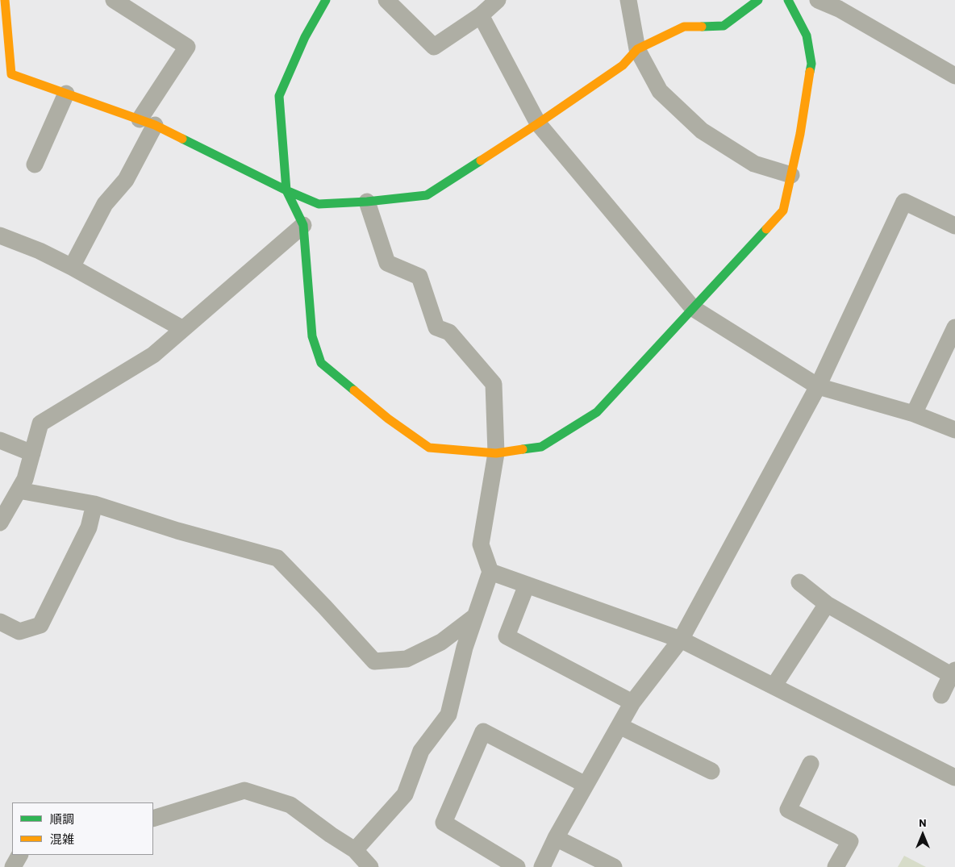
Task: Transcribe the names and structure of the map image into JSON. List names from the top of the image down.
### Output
{
  "legend": ["順調", "混雑"],
  "north": "top"
}
